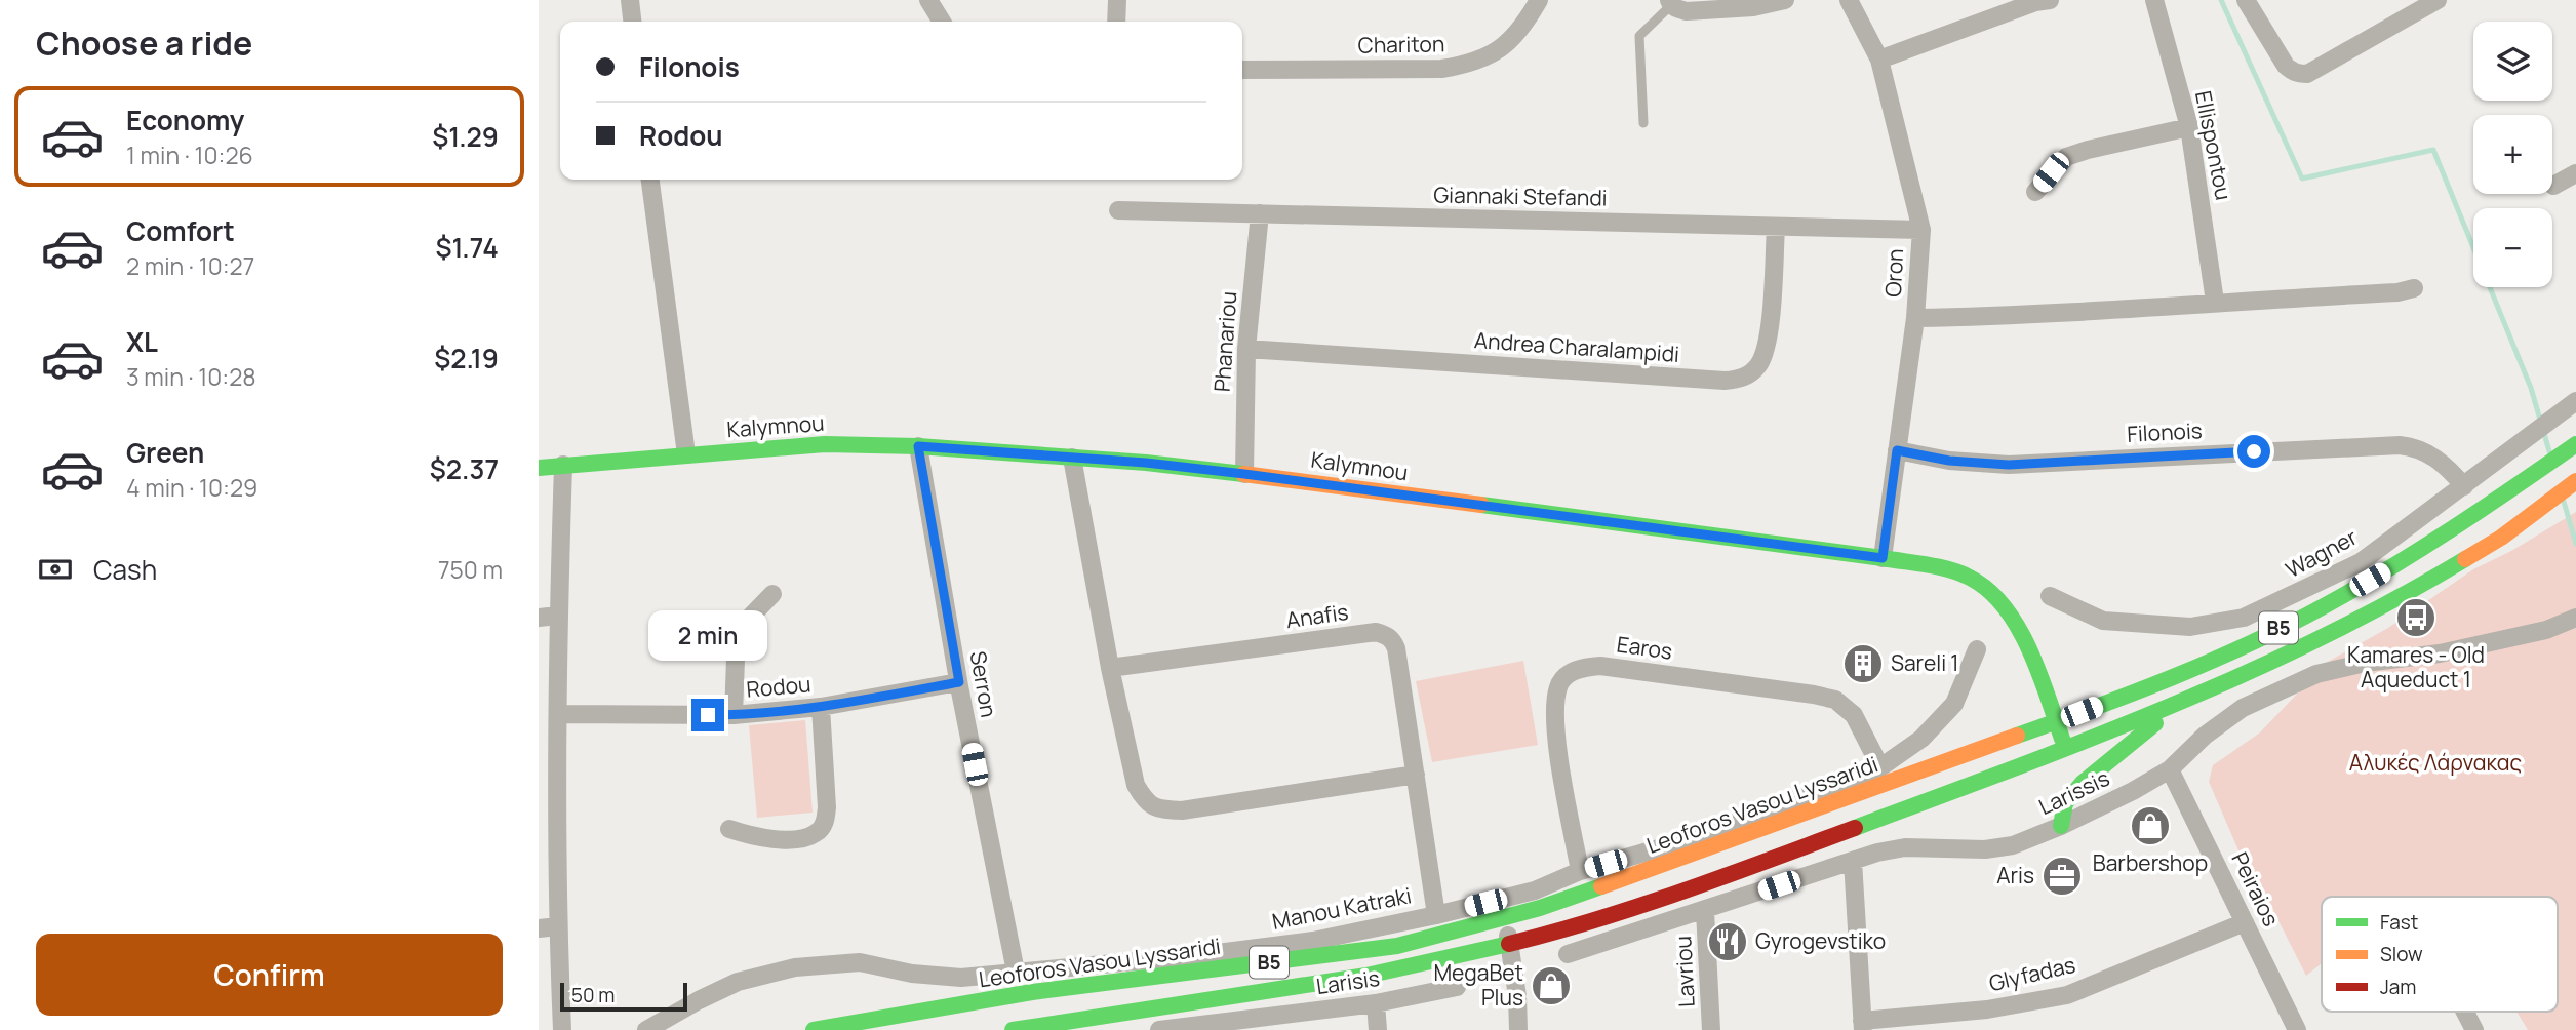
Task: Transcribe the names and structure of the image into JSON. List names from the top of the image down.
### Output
{
  "streets": {
    "main road": ["Kalymnou", "B5", "Leoforos Vasou Lyssaridi"],
    "street": [
      "Chariton",
      "Ellispontou",
      "Giannaki Stefandi",
      "Oron",
      "Phanariou",
      "Andrea Charalampidi",
      "Filonois",
      "Wagner",
      "Anafis",
      "Earos",
      "Serron",
      "Rodou",
      "Larissis",
      "Peiraios",
      "Manou Katraki",
      "Lavriou",
      "Glyfadas",
      "Larisis"
    ]
  },
  "crossings": [
    ["Giannaki Stefandi", "Oron"],
    ["Giannaki Stefandi", "Phanariou"],
    ["Giannaki Stefandi", "Andrea Charalampidi"],
    ["Oron", "Kalymnou"],
    ["Oron", "Filonois"],
    ["Phanariou", "Andrea Charalampidi"],
    ["Phanariou", "Kalymnou"],
    ["Kalymnou", "B5"],
    ["Kalymnou", "Serron"],
    ["Kalymnou", "Leoforos Vasou Lyssaridi"],
    ["Filonois", "Wagner"],
    ["Anafis", "Manou Katraki"],
    ["Earos", "Manou Katraki"],
    ["Serron", "Rodou"],
    ["Serron", "Manou Katraki"],
    ["Larissis", "Peiraios"],
    ["Larissis", "Lavriou"],
    ["Peiraios", "Glyfadas"]
  ],
  "parks": ["Αλυκές Λάρνακας"],
  "places": {
    "bus stop": ["Kamares - Old Aqueduct 1"],
    "building": ["Sareli 1"],
    "shop": ["Barbershop", "MegaBet Plus"],
    "office": ["Aris"],
    "restaurant": ["Gyrogevstiko"]
  },
  "legend": ["Fast", "Slow", "Jam"],
  "scale_bar": "50 m",
  "page": {
    "heading": "Choose a ride",
    "map_buttons": ["+", "−"],
    "banner": ["Filonois", "Rodou"],
    "list": [
      {
        "name": "Economy",
        "note": "1 min · 10:26",
        "value": "$1.29"
      },
      {
        "name": "Comfort",
        "note": "2 min · 10:27",
        "value": "$1.74"
      },
      {
        "name": "XL",
        "note": "3 min · 10:28",
        "value": "$2.19"
      },
      {
        "name": "Green",
        "note": "4 min · 10:29",
        "value": "$2.37"
      }
    ],
    "pay": ["Cash", "750 m"],
    "bubble": "2 min",
    "buttons": "Confirm",
    "scale": "50 m"
  }
}
